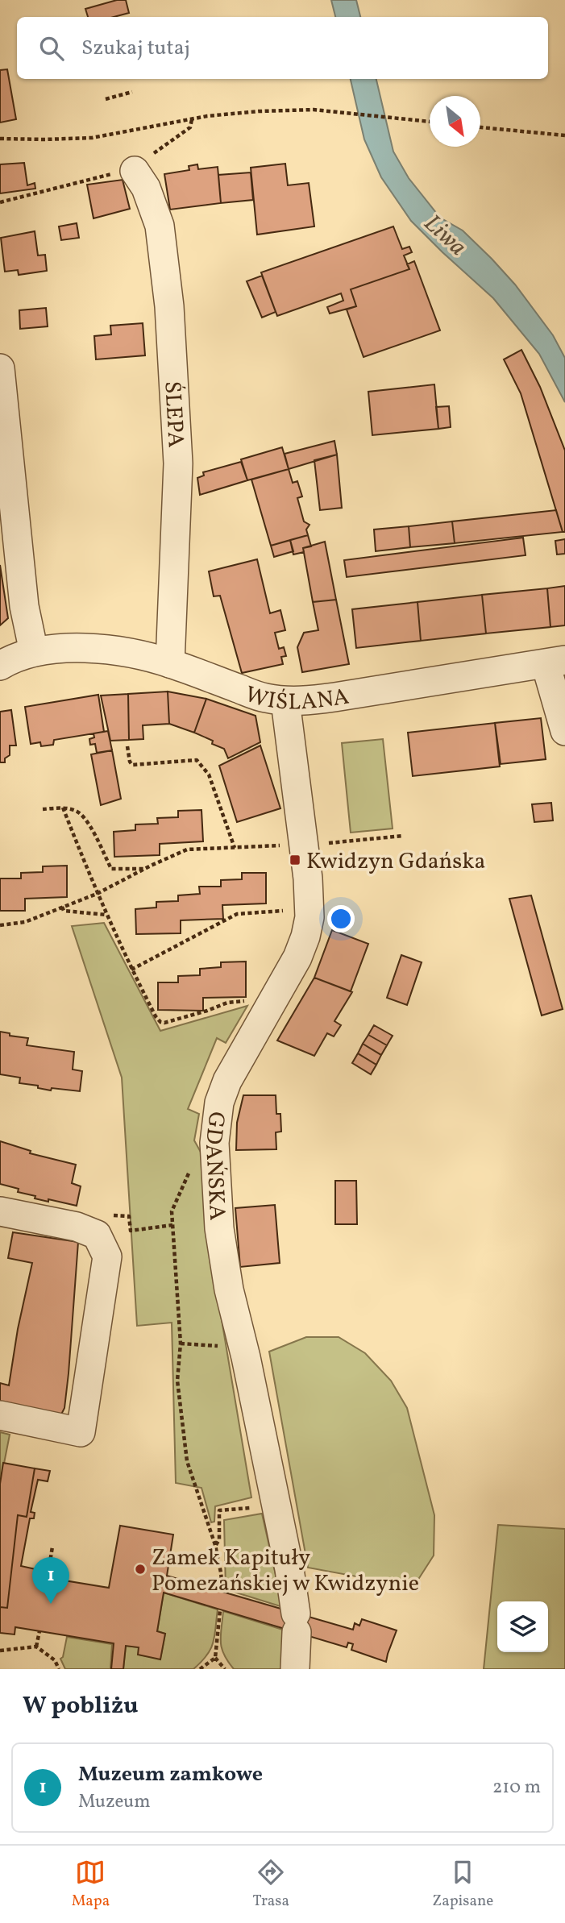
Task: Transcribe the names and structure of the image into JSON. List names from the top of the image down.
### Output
{
  "streets": {
    "street": ["ŚLEPA", "WIŚLANA", "GDAŃSKA"]
  },
  "crossings": [
    ["ŚLEPA", "WIŚLANA"],
    ["WIŚLANA", "GDAŃSKA"]
  ],
  "water": ["Liwa"],
  "places": {
    "transit": ["Kwidzyn Gdańska"],
    "other": ["Zamek Kapituły Pomezańskiej w Kwidzynie"]
  },
  "north": "bottom right",
  "page": {
    "search": "Szukaj tutaj",
    "pins": "1",
    "heading": "W pobliżu",
    "list": [
      {
        "mark": "1",
        "name": "Muzeum zamkowe",
        "note": "Muzeum",
        "value": "210 m"
      }
    ],
    "nav": ["Mapa", "Trasa", "Zapisane"]
  }
}
